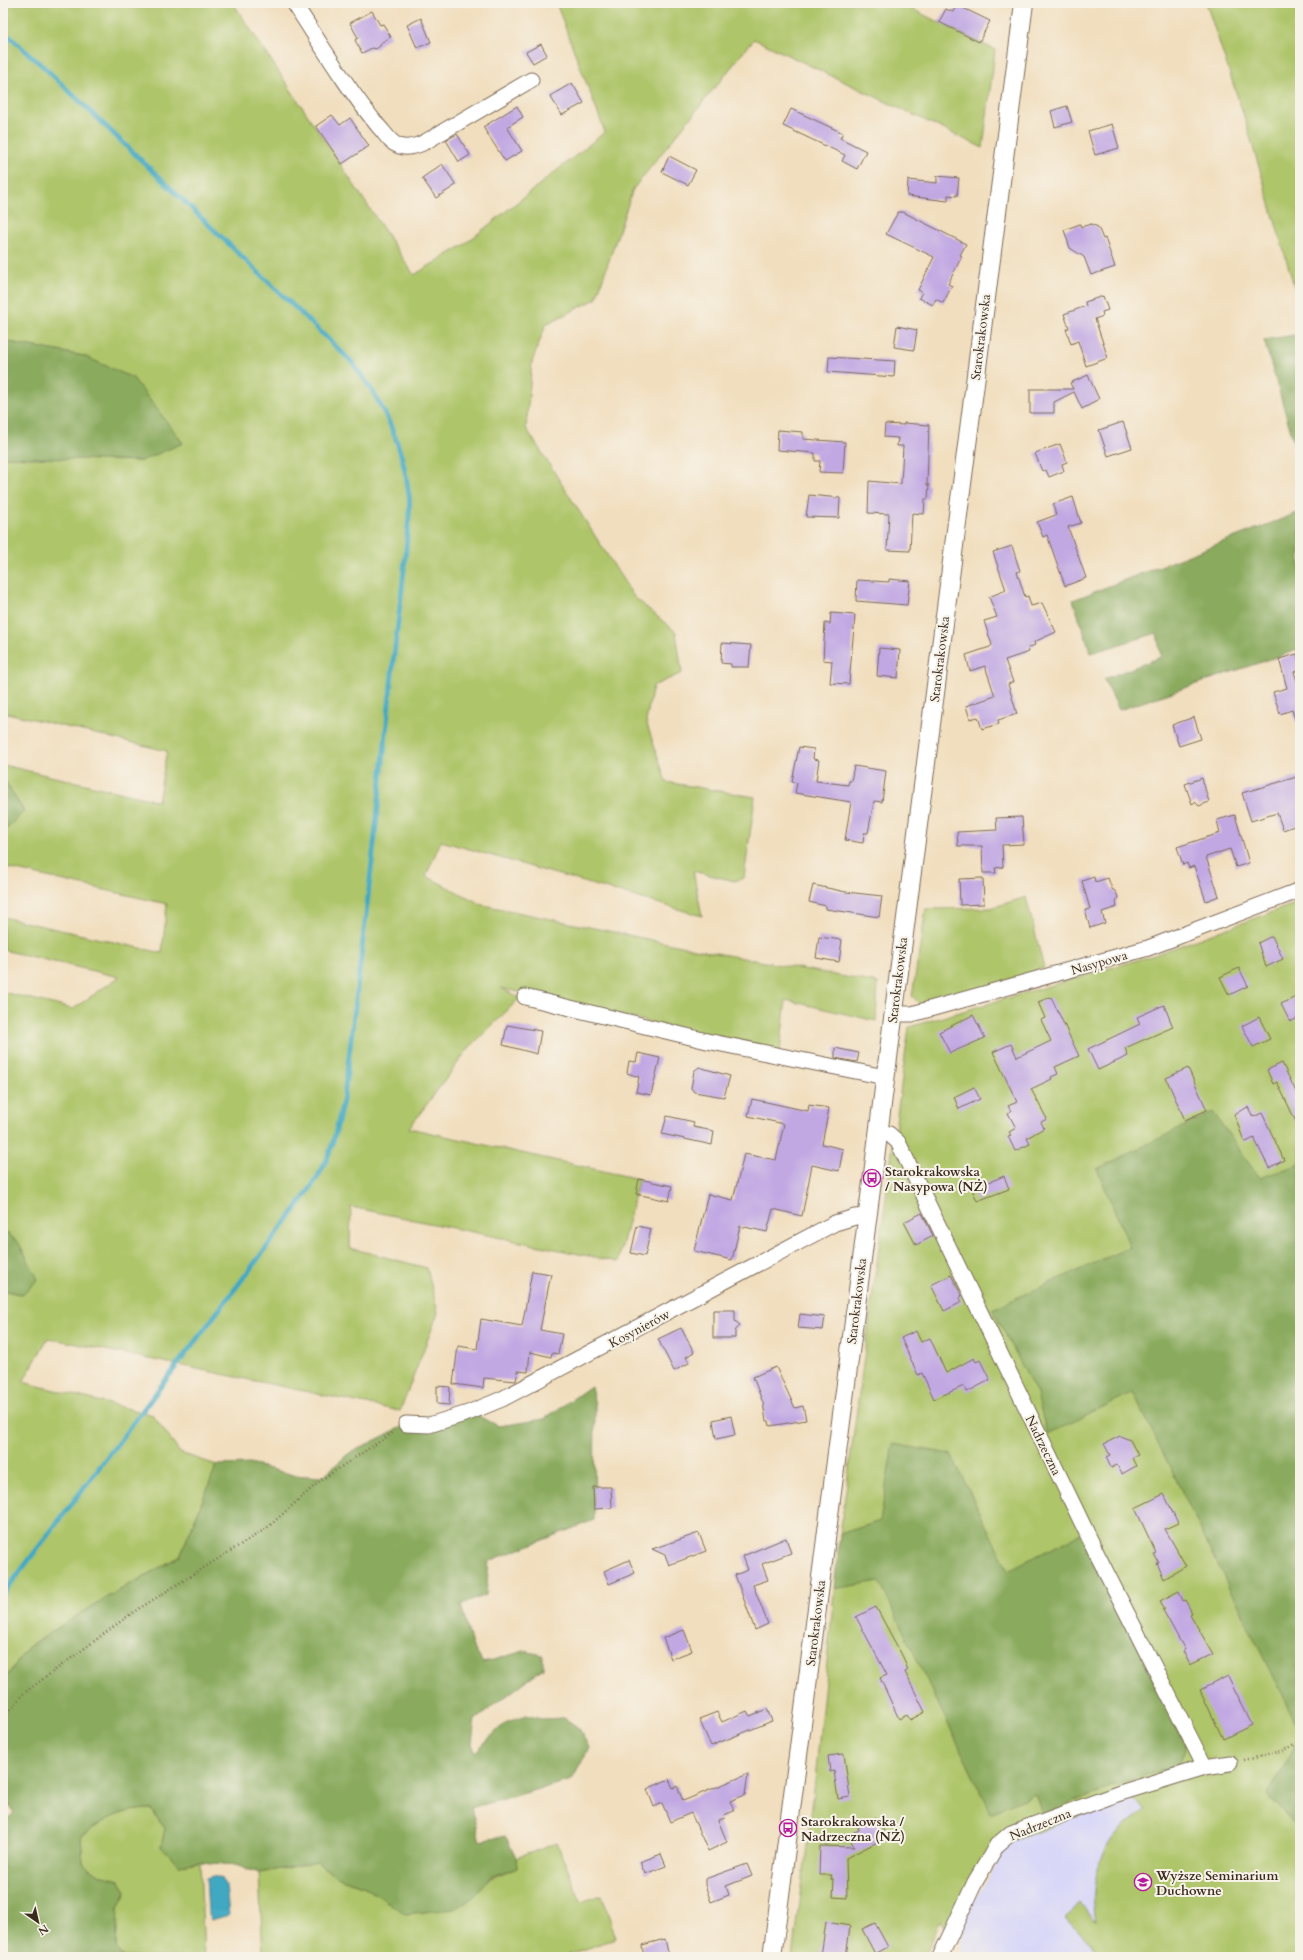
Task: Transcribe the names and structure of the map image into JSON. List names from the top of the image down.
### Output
{
  "streets": {
    "street": [
      "Starokrakowska",
      "Nasypowa",
      "Kosynierów",
      "Nadrzeczna"
    ]
  },
  "crossings": [
    ["Starokrakowska", "Nasypowa"],
    ["Starokrakowska", "Kosynierów"],
    ["Starokrakowska", "Nadrzeczna"]
  ],
  "places": {
    "bus stop": ["Starokrakowska / Nasypowa (NŻ)", "Starokrakowska / Nadrzeczna (NŻ)"],
    "school or university": ["Wyższe Seminarium Duchowne"]
  },
  "north": "bottom right"
}
